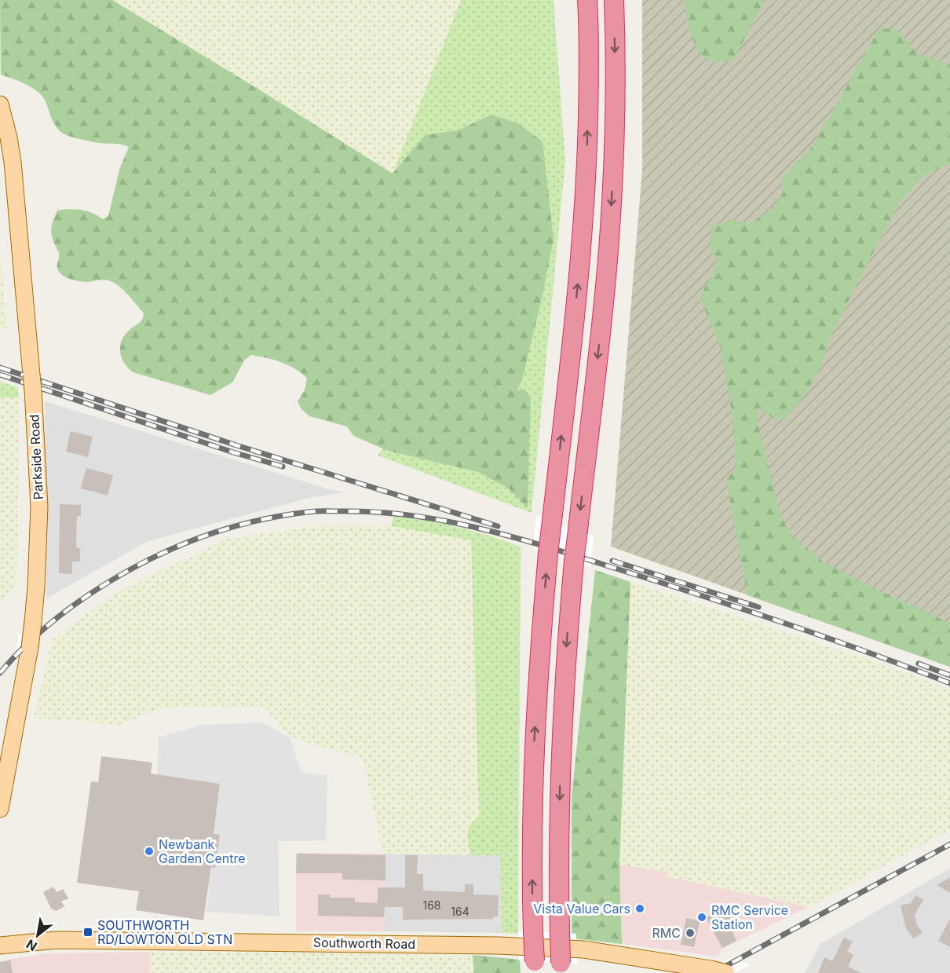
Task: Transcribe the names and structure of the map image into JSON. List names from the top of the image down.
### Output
{
  "streets": {
    "main road": ["Parkside Road", "Southworth Road"]
  },
  "places": {
    "other": [
      "Newbank Garden Centre",
      "Vista Value Cars",
      "RMC Service Station",
      "RMC"
    ],
    "transit": ["SOUTHWORTH RD/LOWTON OLD STN"]
  },
  "house_numbers": ["168", "164"],
  "north": "bottom left"
}
